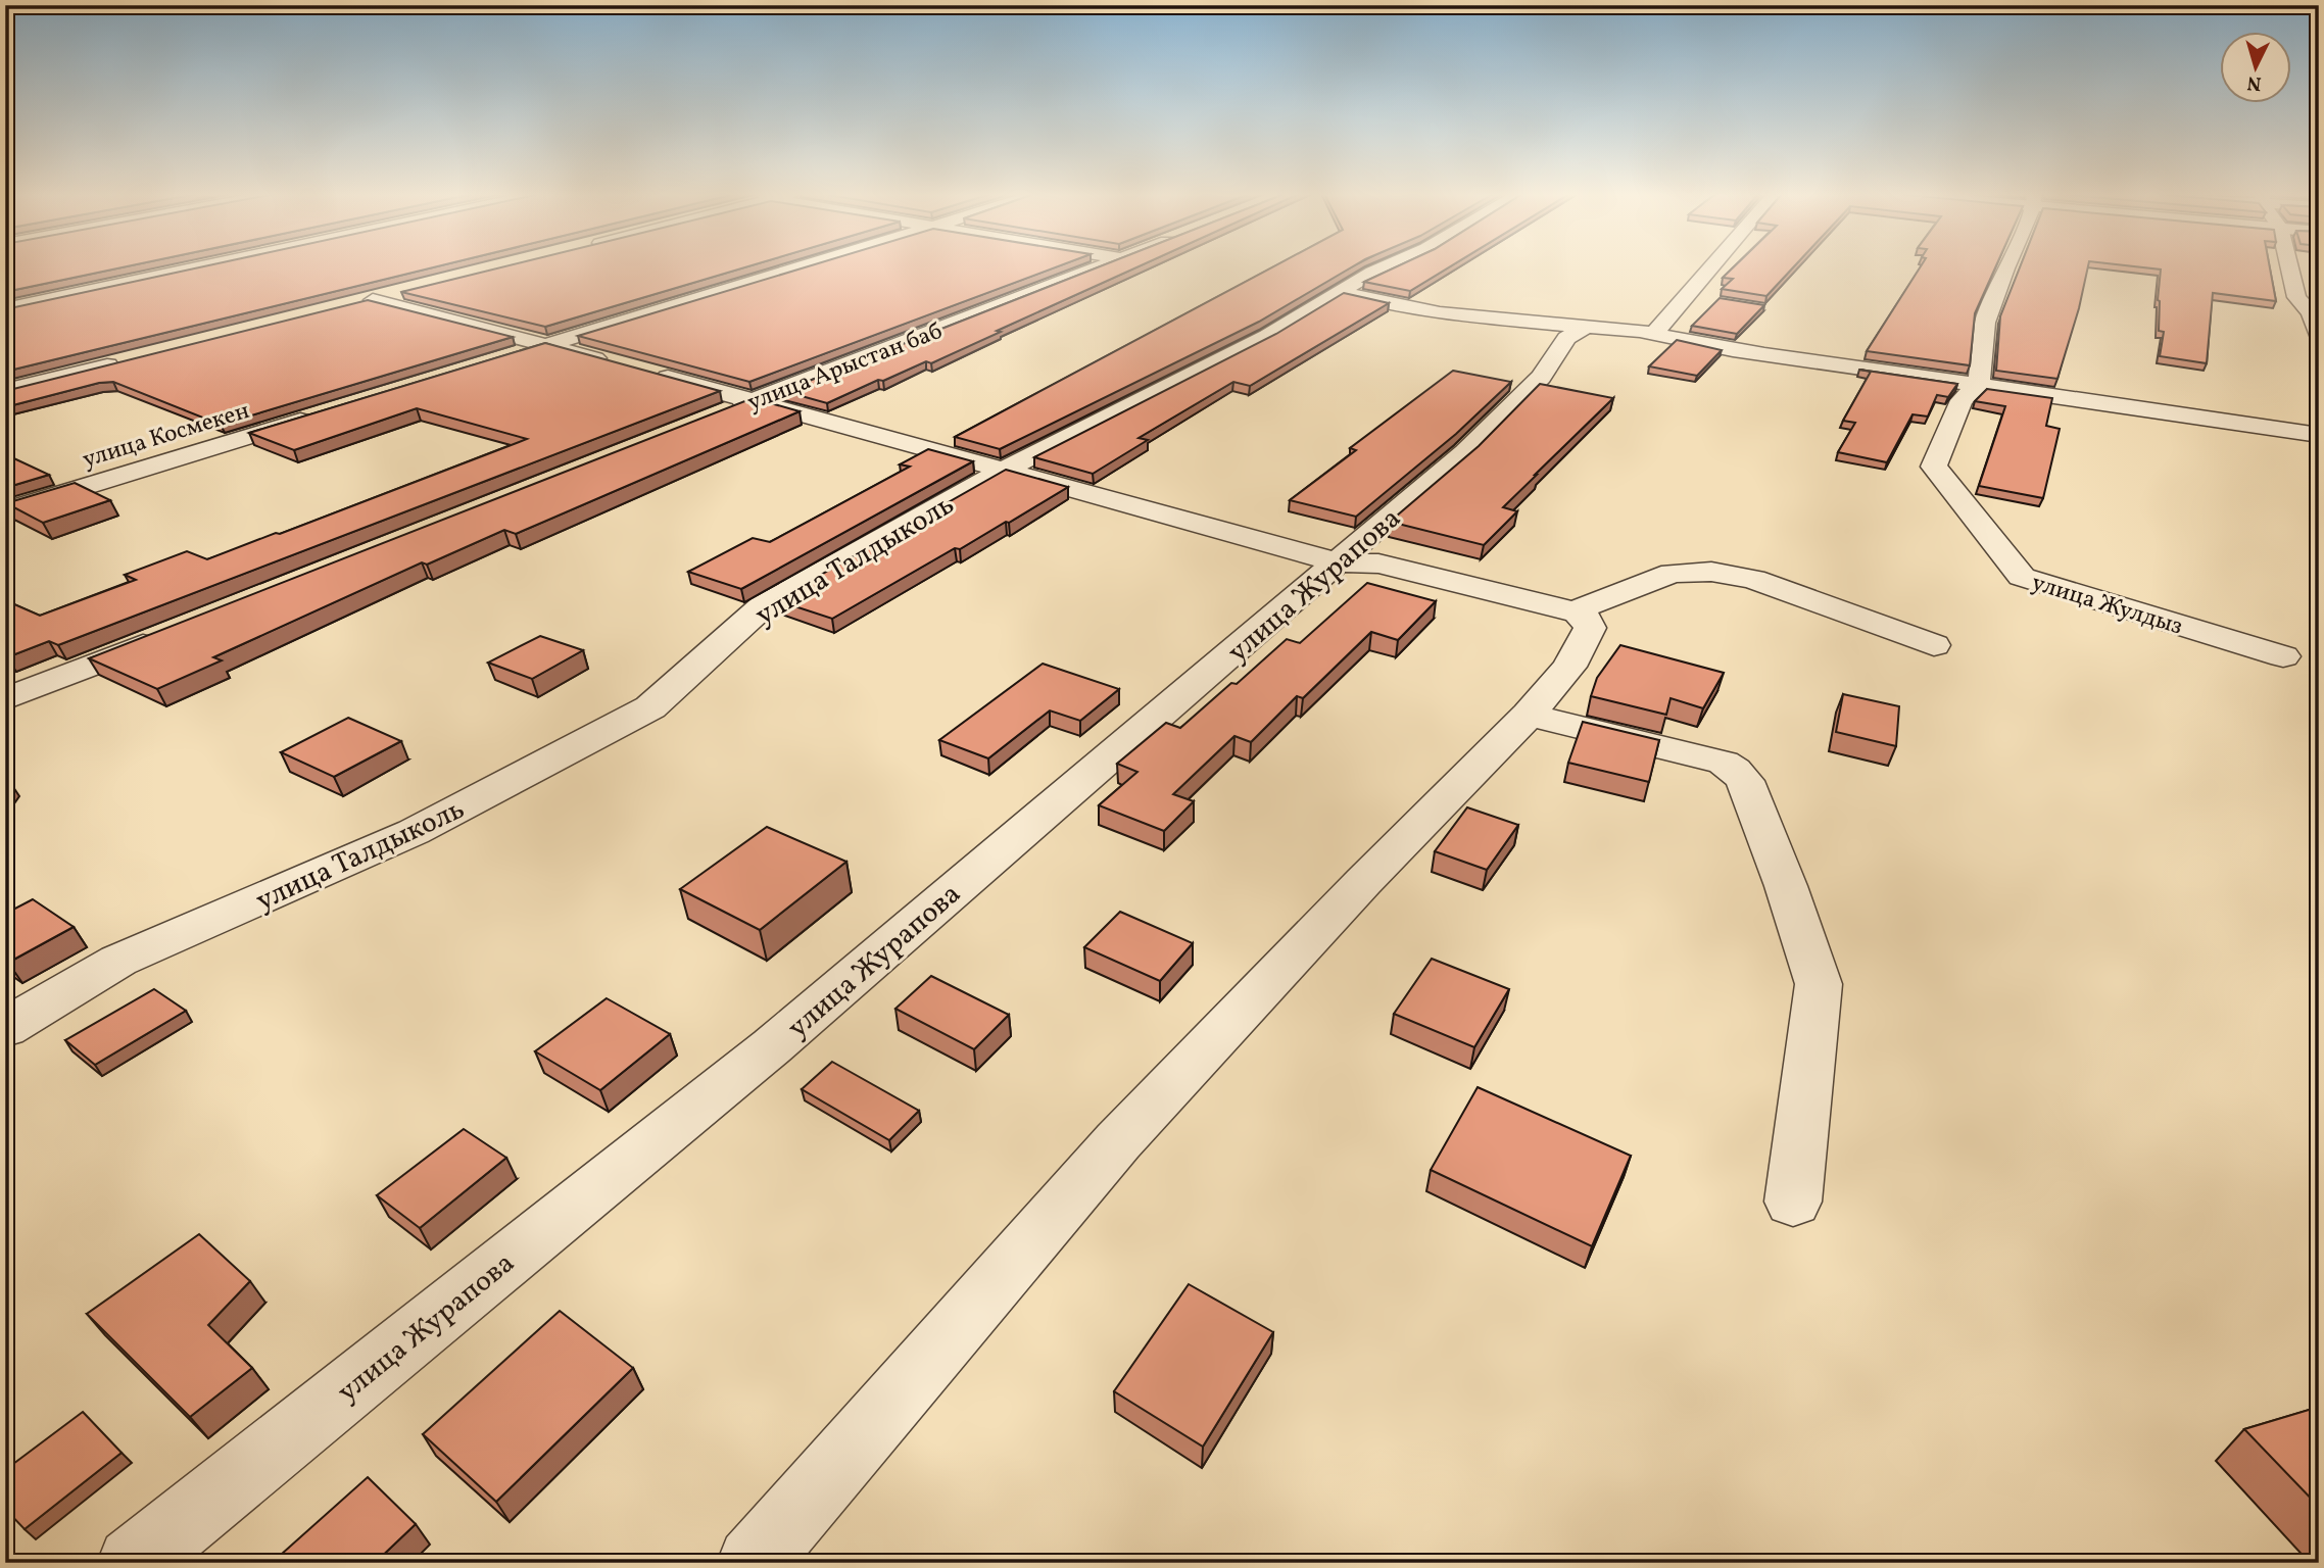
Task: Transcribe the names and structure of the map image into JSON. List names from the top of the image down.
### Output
{
  "streets": {
    "street": [
      "улица Арыстан баб",
      "улица Космекен",
      "улица Талдыколь",
      "улица Журапова",
      "улица Жулдыз"
    ]
  },
  "north": "bottom"
}
